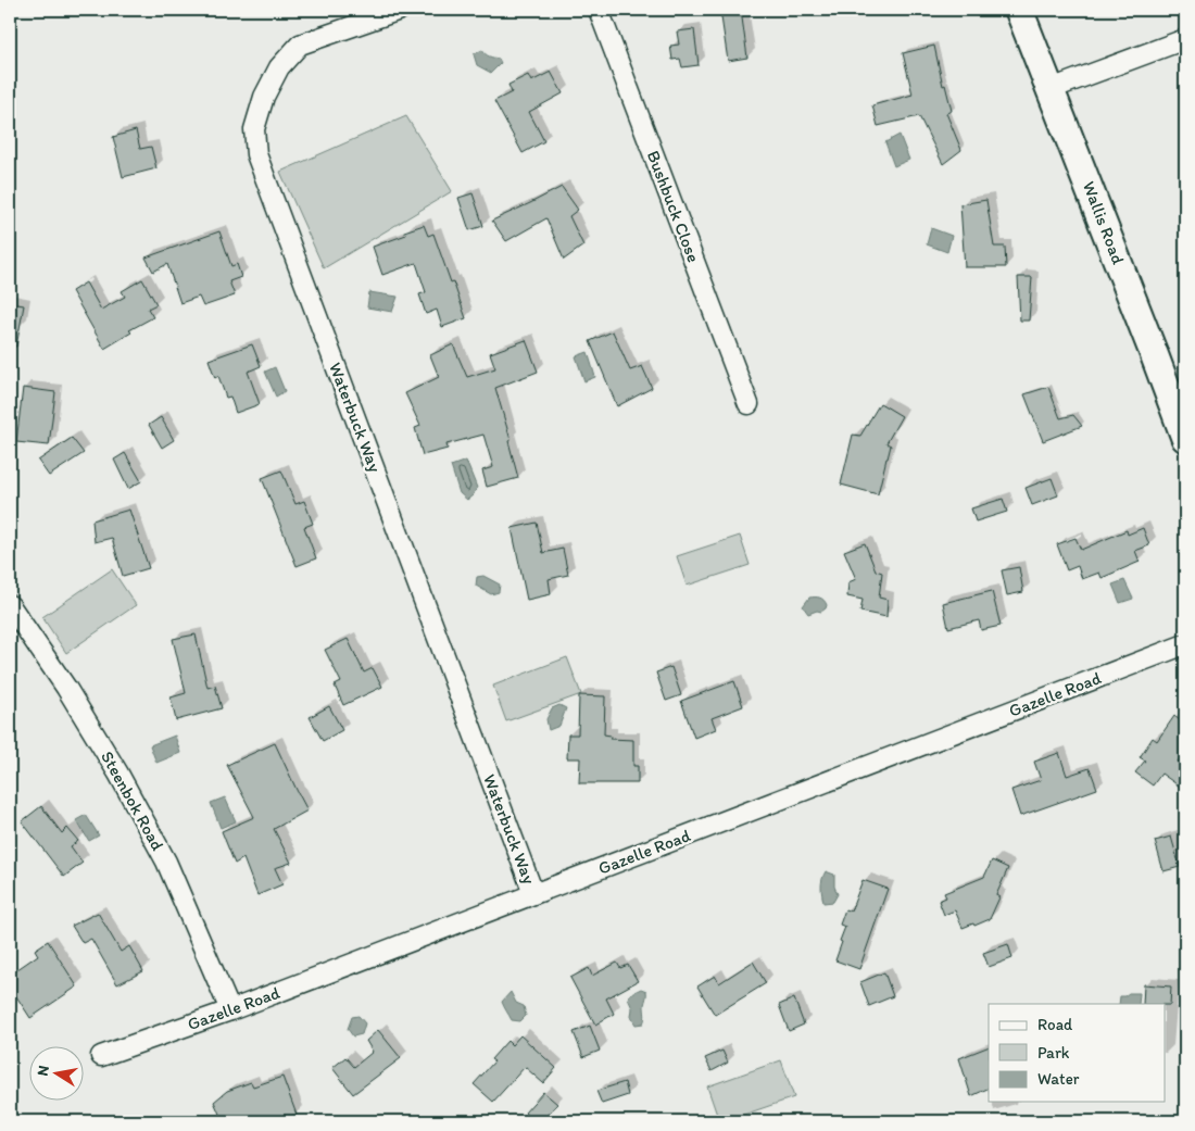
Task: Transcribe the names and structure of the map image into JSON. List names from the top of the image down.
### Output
{
  "streets": {
    "street": [
      "Bushbuck Close",
      "Wallis Road",
      "Waterbuck Way",
      "Gazelle Road",
      "Steenbok Road"
    ]
  },
  "crossings": [
    ["Waterbuck Way", "Gazelle Road"],
    ["Gazelle Road", "Steenbok Road"]
  ],
  "legend": ["Road", "Park", "Water"],
  "north": "left"
}
